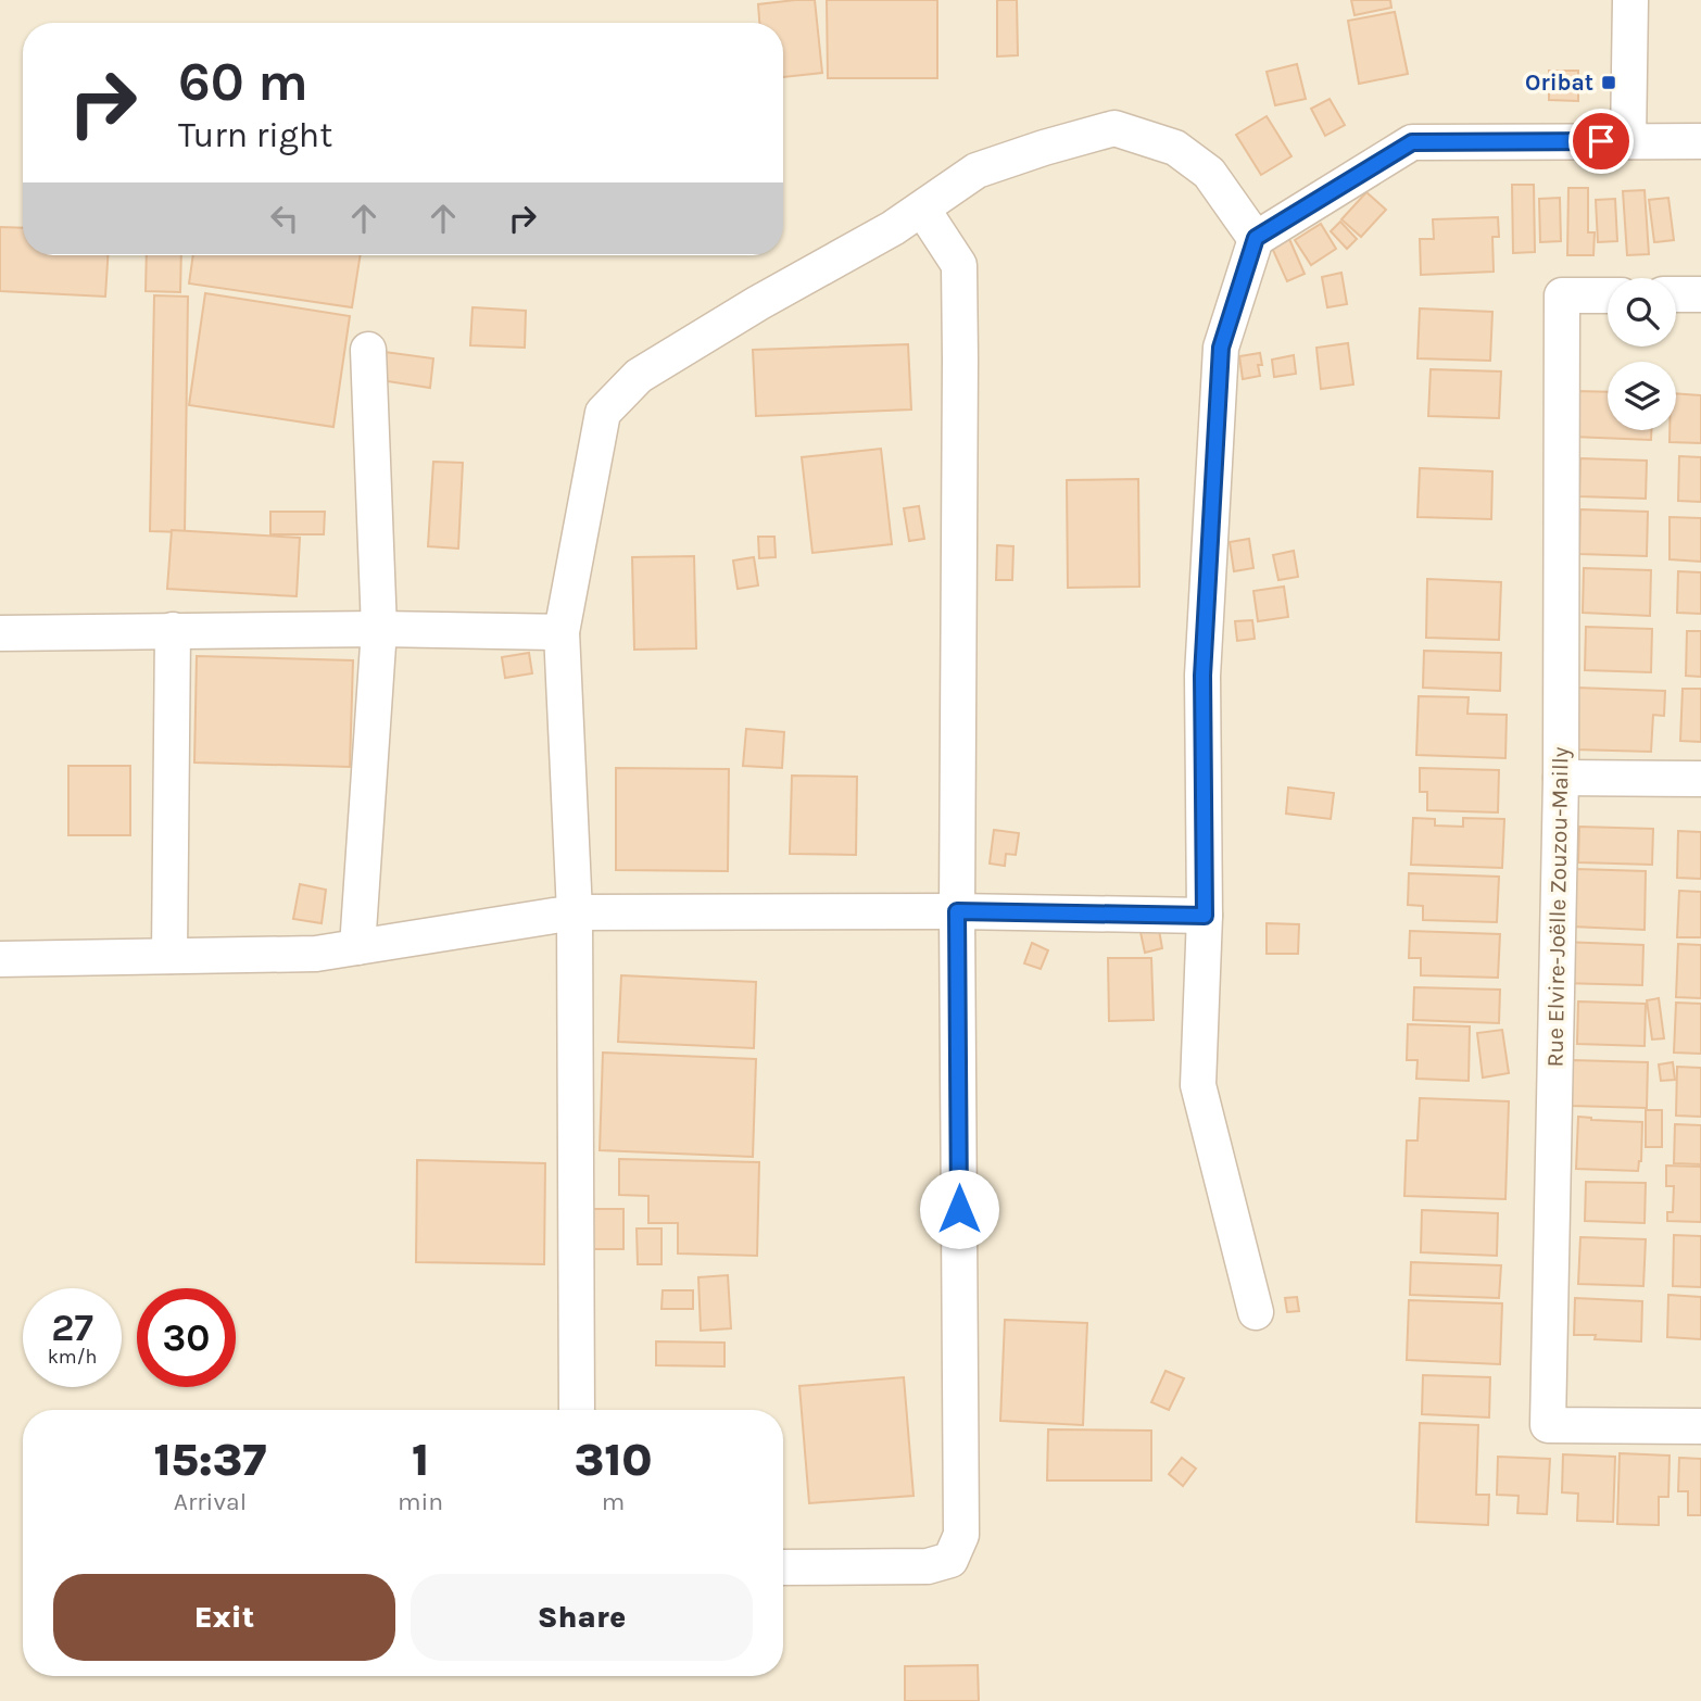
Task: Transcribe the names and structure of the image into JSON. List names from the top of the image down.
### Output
{
  "streets": {
    "street": ["Rue Elvire-Joëlle Zouzou-Mailly"]
  },
  "places": {
    "transit": ["Oribat"]
  },
  "page": {
    "turn": ["60 m", "Turn right"],
    "speed": "27 km/h",
    "limit": "30",
    "eta": [
      "15:37",
      "Arrival",
      "1",
      "min",
      "310",
      "m"
    ],
    "buttons": ["Exit", "Share"]
  }
}
